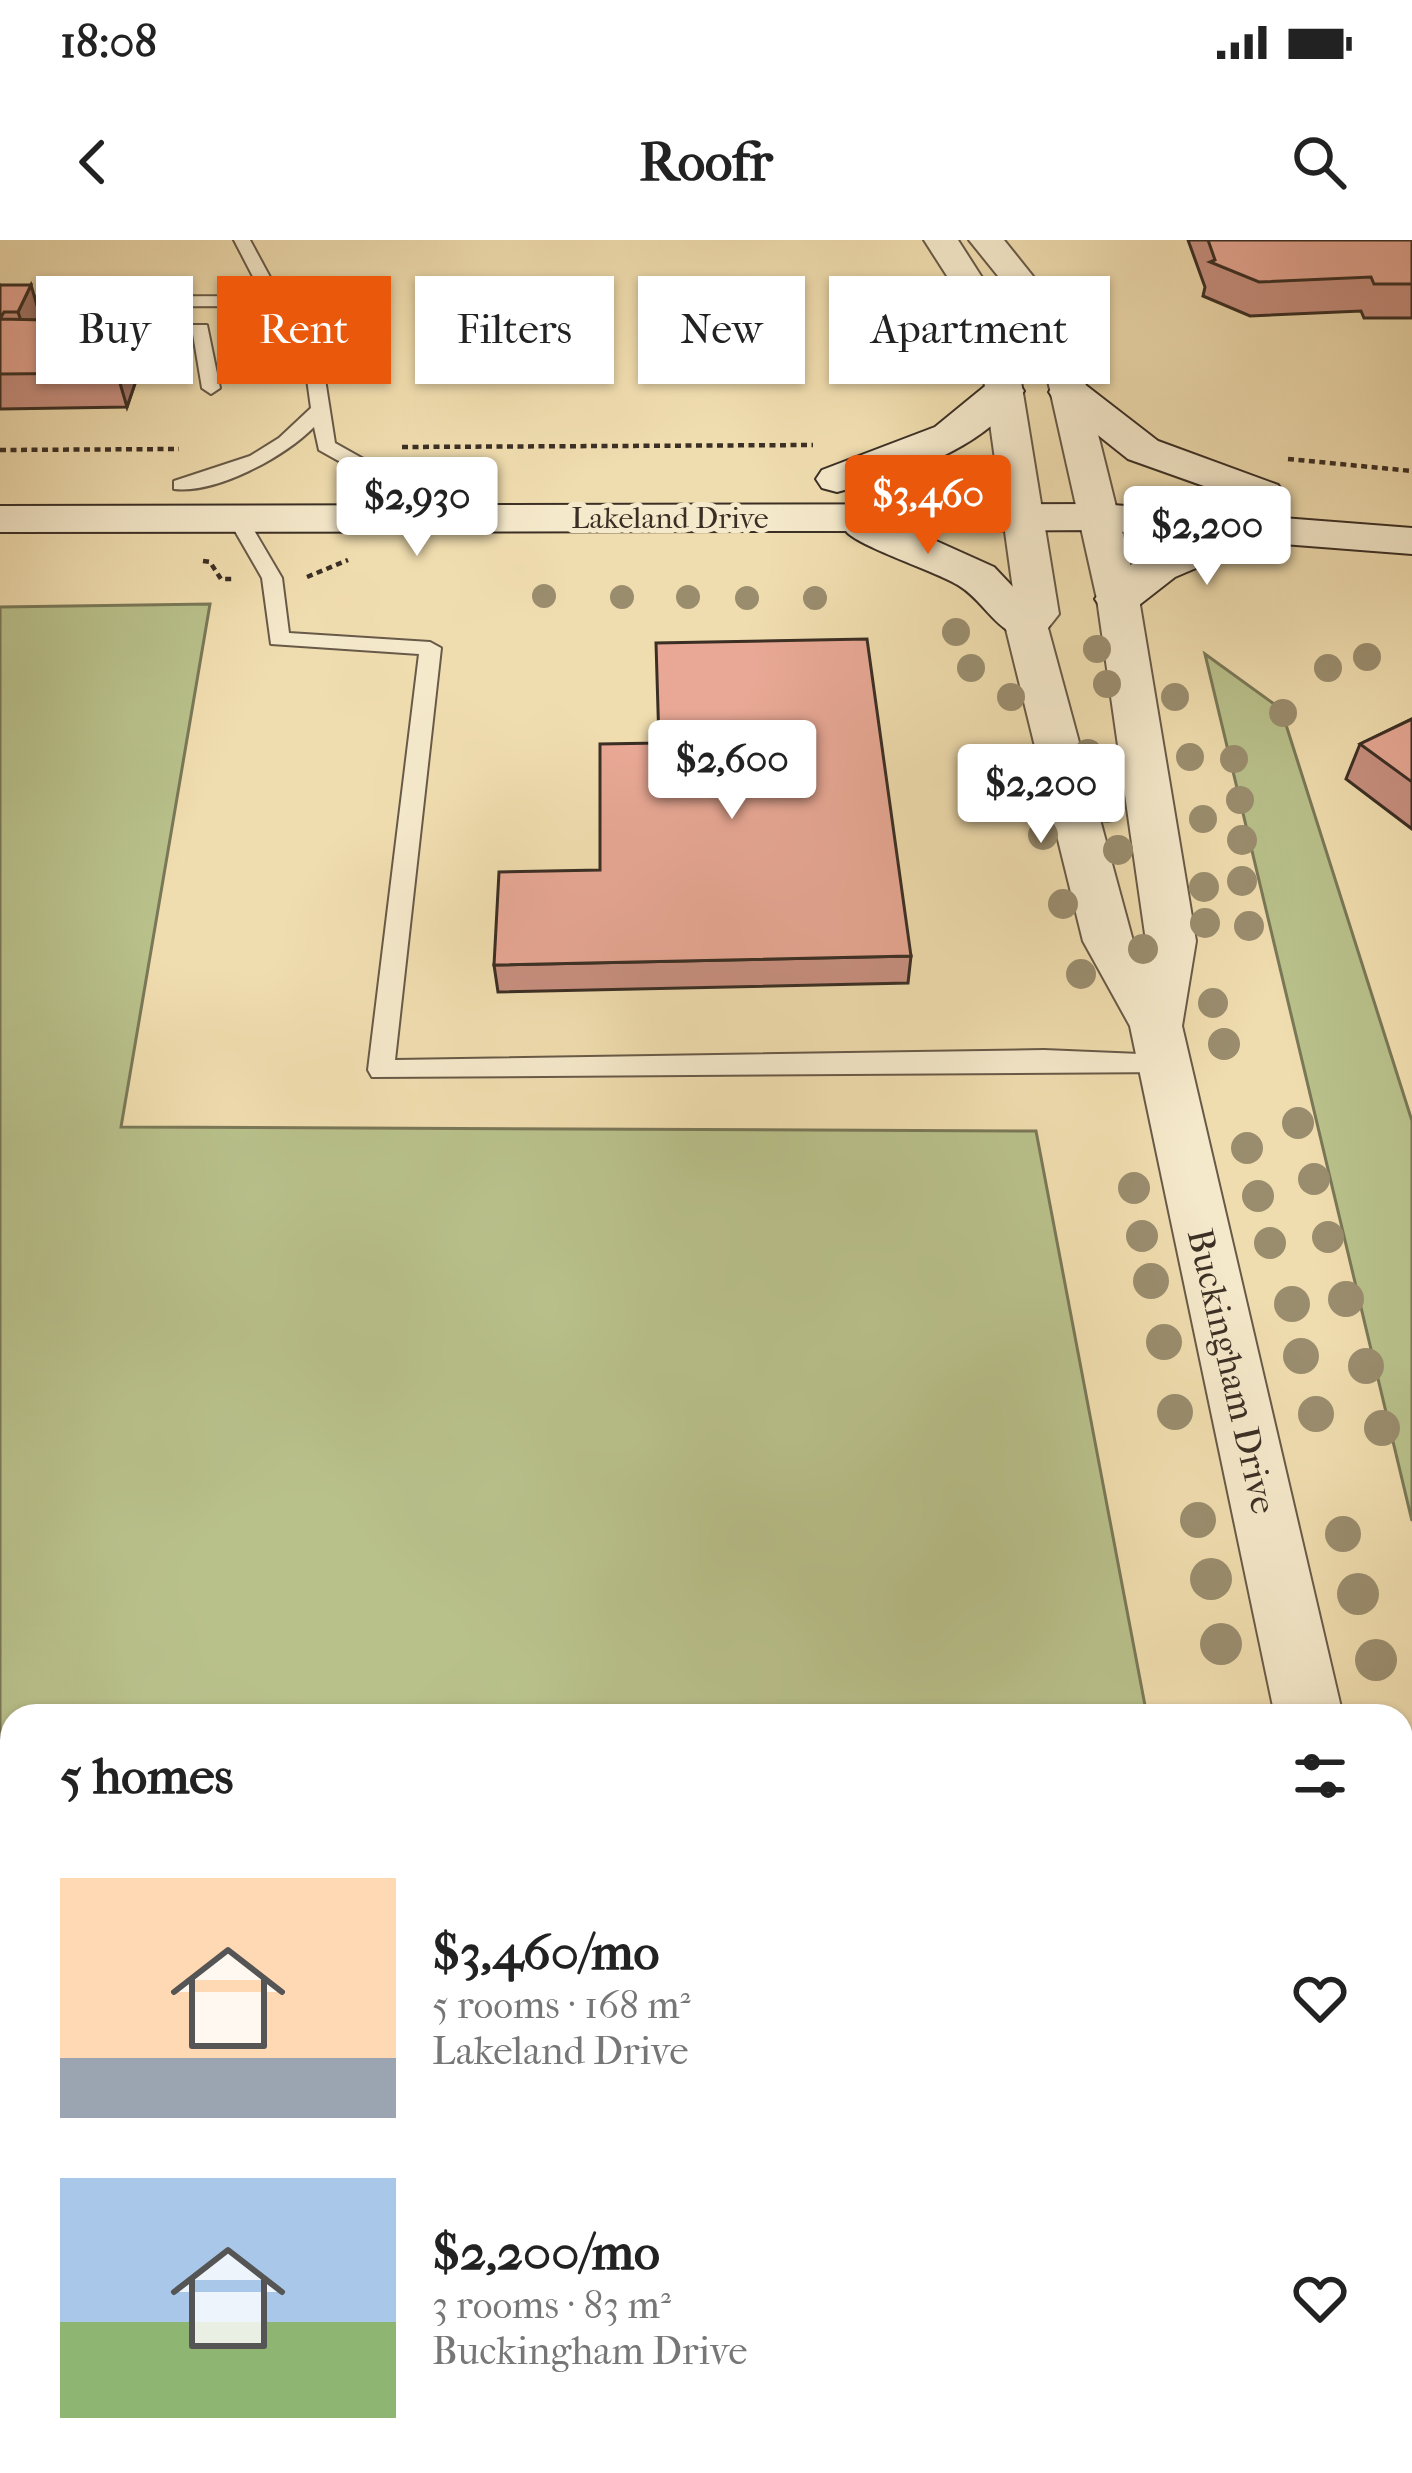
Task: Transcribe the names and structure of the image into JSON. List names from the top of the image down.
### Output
{
  "streets": {
    "main road": ["Lakeland Drive"],
    "street": ["Buckingham Drive"]
  },
  "crossings": [
    ["Lakeland Drive", "Buckingham Drive"]
  ],
  "page": {
    "status": "18:08",
    "header": "Roofr",
    "chip": [
      "Buy",
      "Rent",
      "Filters",
      "New",
      "Apartment"
    ],
    "price": [
      "$3,460",
      "$2,930",
      "$2,200",
      "$2,600",
      "$2,200"
    ],
    "heading": "5 homes",
    "list": [
      {
        "name": "$3,460/mo",
        "note": "5 rooms · 168 m² · Lakeland Drive"
      },
      {
        "name": "$2,200/mo",
        "note": "3 rooms · 83 m² · Buckingham Drive"
      }
    ]
  }
}
